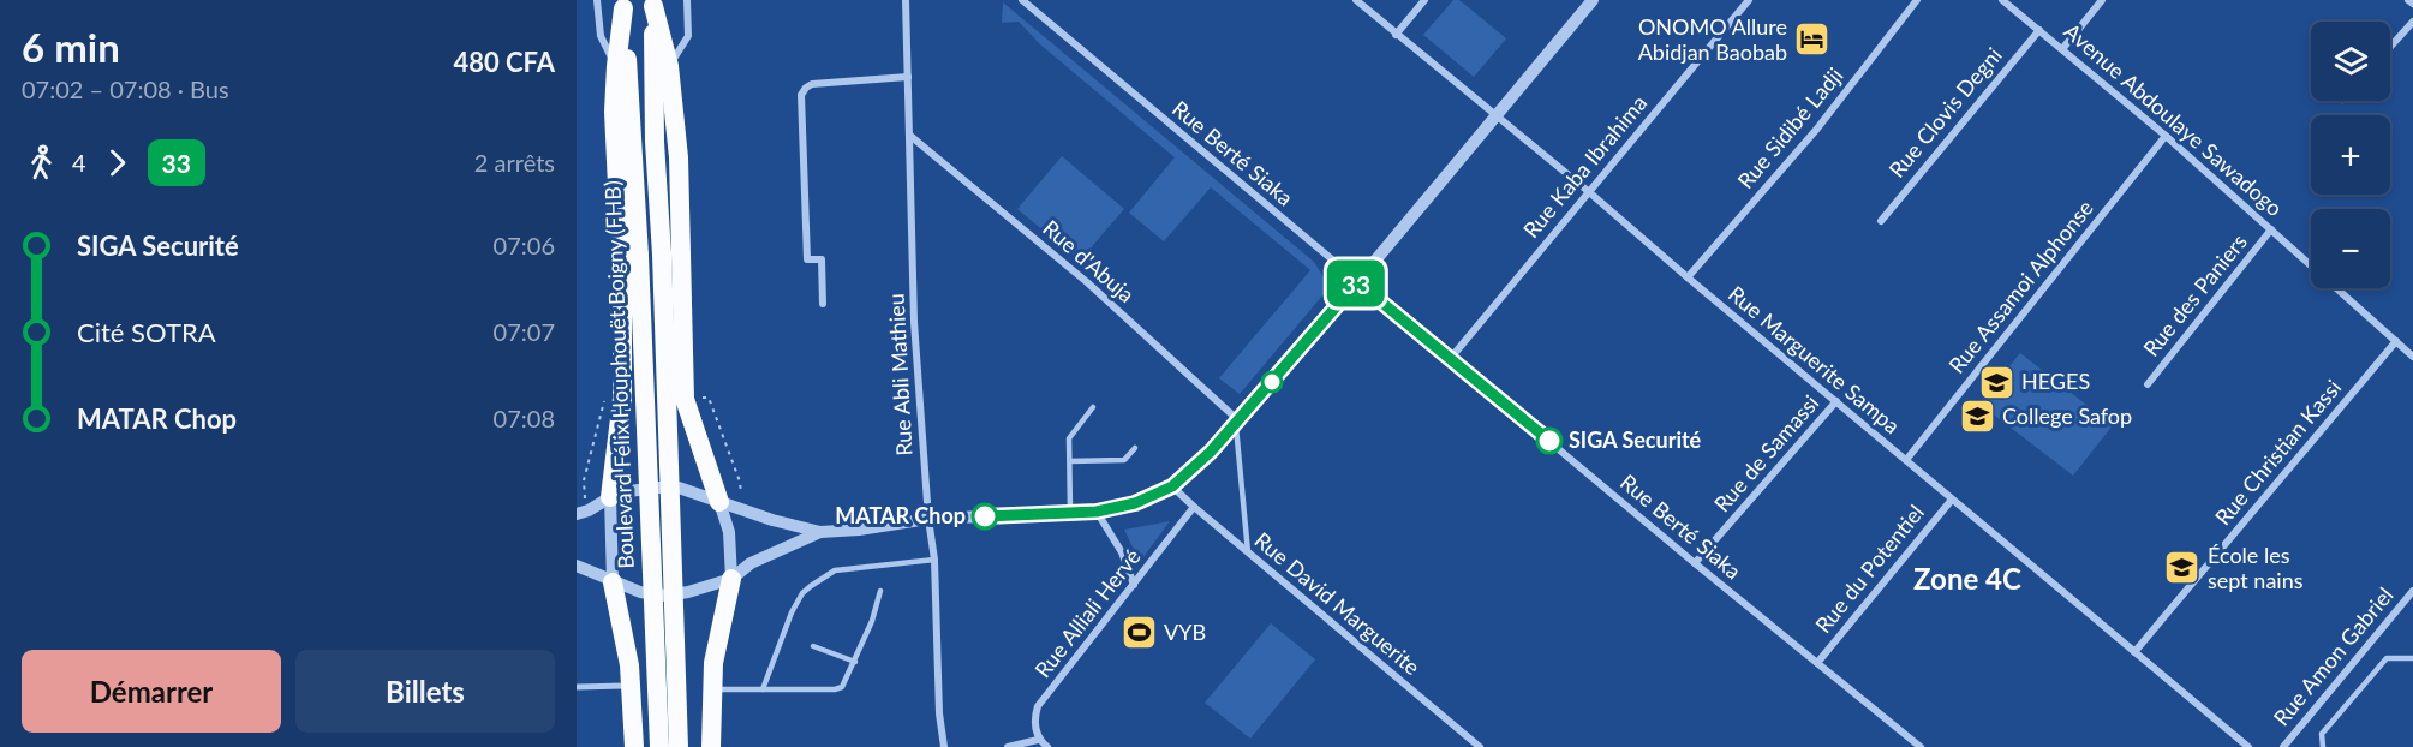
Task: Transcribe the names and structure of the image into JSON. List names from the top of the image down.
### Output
{
  "streets": {
    "highway": ["Boulevard Félix Houphouët Boigny (FHB)"],
    "street": [
      "Rue Clovis Degni",
      "Avenue Abdoulaye Sawadogo",
      "Rue Sidibé Ladji",
      "Rue Berté Siaka",
      "Rue Kaba Ibrahima",
      "Rue d'Abuja",
      "Rue Assamoi Alphonse",
      "Rue des Paniers",
      "Rue Marguerite Sampa",
      "Rue Abli Mathieu",
      "Rue Christian Kassi",
      "Rue de Samassi",
      "Rue du Potentiel",
      "Rue David Marguerite",
      "Rue Alliali Hervé",
      "Rue Amon Gabriel"
    ]
  },
  "crossings": [
    ["Rue Clovis Degni", "Avenue Abdoulaye Sawadogo"],
    ["Avenue Abdoulaye Sawadogo", "Rue Assamoi Alphonse"],
    ["Avenue Abdoulaye Sawadogo", "Rue des Paniers"],
    ["Avenue Abdoulaye Sawadogo", "Rue Christian Kassi"],
    ["Rue Sidibé Ladji", "Rue Marguerite Sampa"],
    ["Rue Berté Siaka", "Rue Kaba Ibrahima"],
    ["Rue Berté Siaka", "Rue de Samassi"],
    ["Rue Berté Siaka", "Rue du Potentiel"],
    ["Rue Kaba Ibrahima", "Rue Marguerite Sampa"],
    ["Rue d'Abuja", "Rue Abli Mathieu"],
    ["Rue Assamoi Alphonse", "Rue Marguerite Sampa"],
    ["Rue Marguerite Sampa", "Rue Christian Kassi"],
    ["Rue Marguerite Sampa", "Rue de Samassi"],
    ["Rue Marguerite Sampa", "Rue du Potentiel"],
    ["Rue David Marguerite", "Rue Alliali Hervé"]
  ],
  "districts": ["Zone 4C"],
  "places": {
    "hotel": ["ONOMO Allure Abidjan Baobab"],
    "school or university": ["HEGES", "College Safop", "École les sept nains"],
    "other": ["SIGA Securité", "MATAR Chop"],
    "sports": ["VYB"]
  },
  "lines": ["bus line 33"],
  "page": {
    "heading": ["6 min", "07:02 – 07:08 · Bus", "480 CFA"],
    "on_map": "33",
    "map_buttons": ["+", "−"],
    "legs": ["4", "33", "2 arrêts"],
    "list": [
      {
        "name": "SIGA Securité",
        "value": "07:06"
      },
      {
        "name": "Cité SOTRA",
        "value": "07:07"
      },
      {
        "name": "MATAR Chop",
        "value": "07:08"
      }
    ],
    "buttons": ["Démarrer", "Billets"]
  }
}
